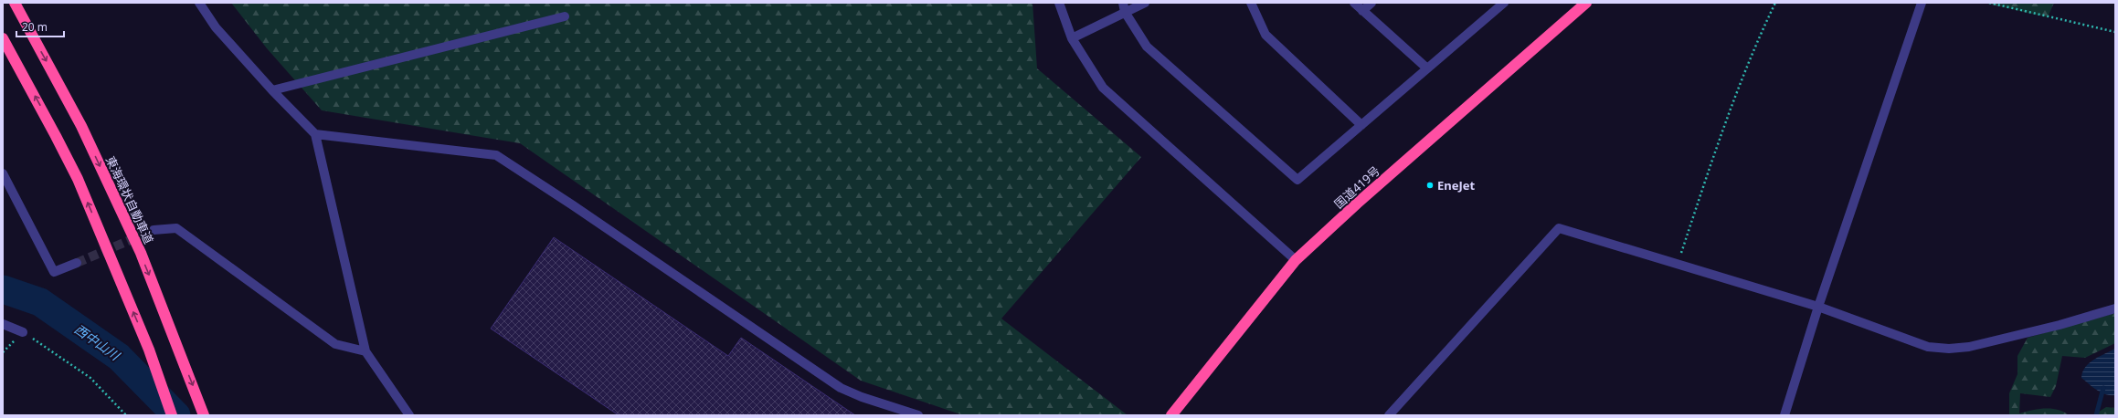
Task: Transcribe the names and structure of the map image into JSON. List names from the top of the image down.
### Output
{
  "streets": {
    "highway": ["国道419号", "東海環状自動車道"]
  },
  "water": ["西中山川"],
  "places": ["EneJet"],
  "scale_bar": "20 m"
}
